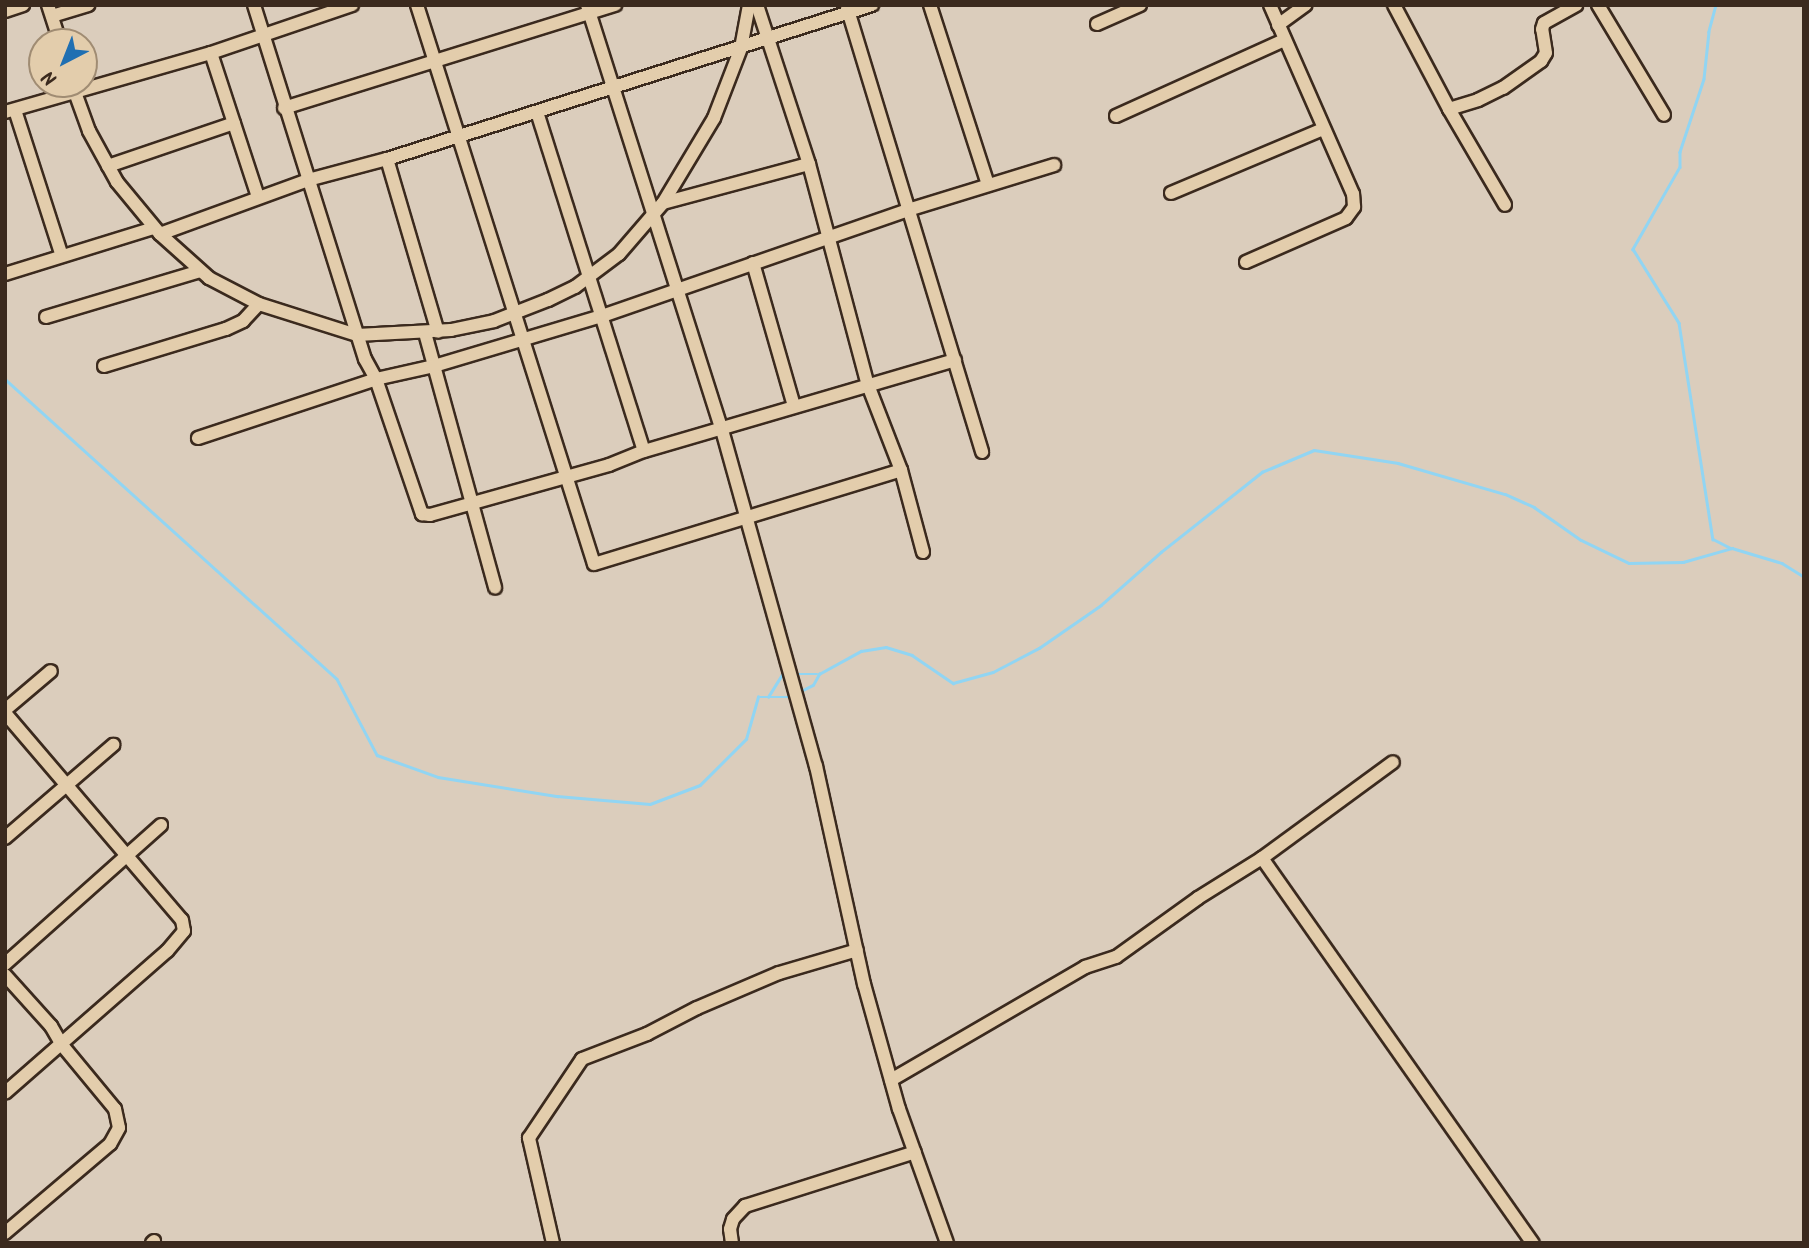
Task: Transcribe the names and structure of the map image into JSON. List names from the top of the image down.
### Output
{
  "north": "bottom left"
}
